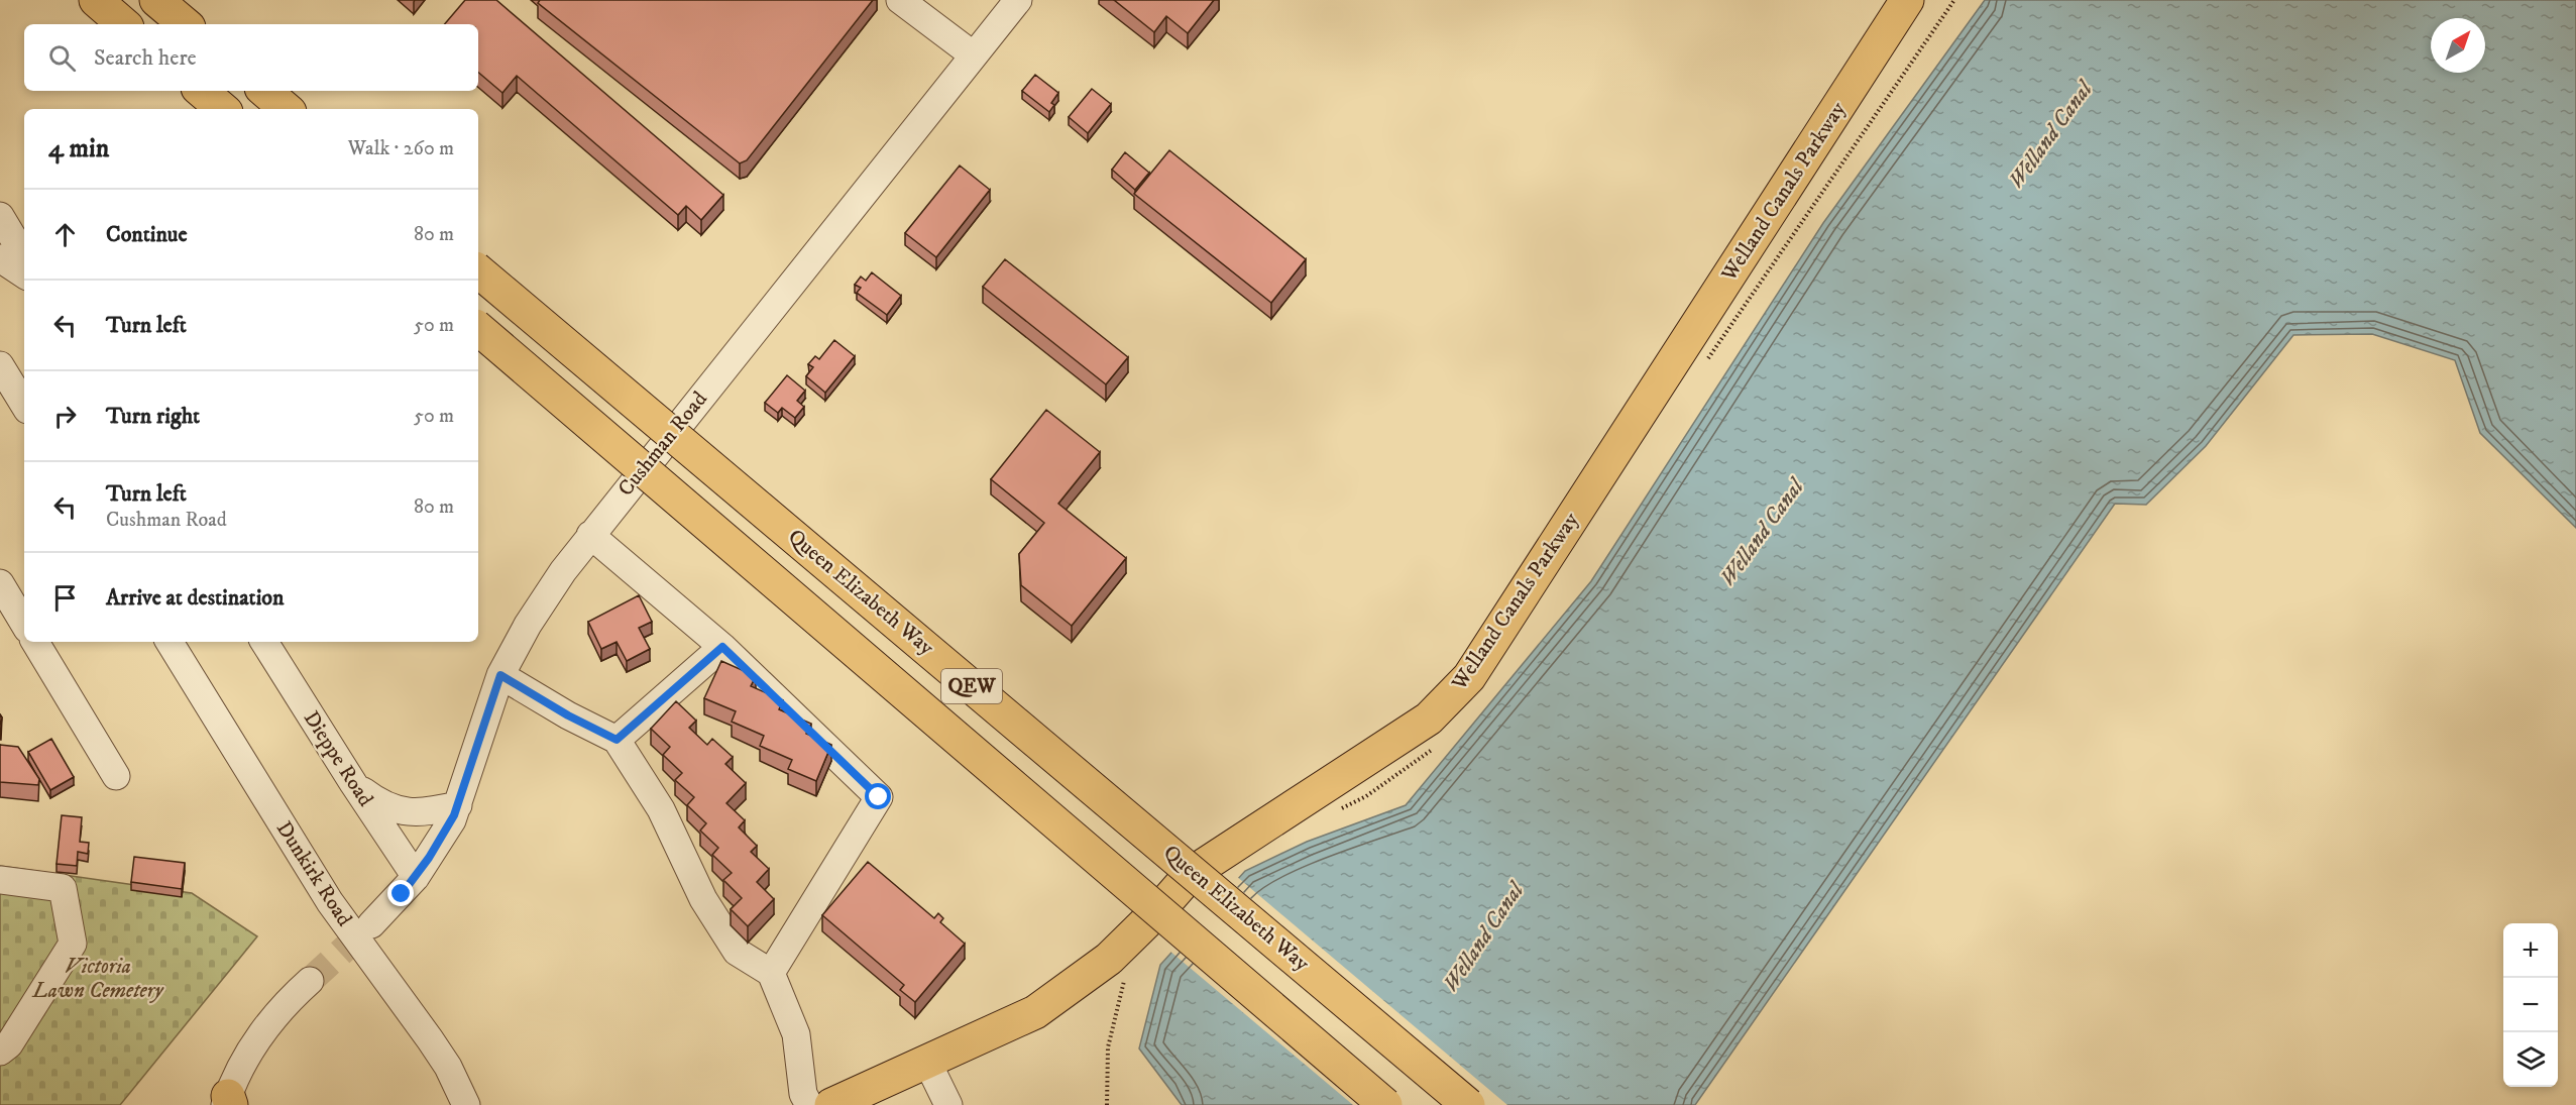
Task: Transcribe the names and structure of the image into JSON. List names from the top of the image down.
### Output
{
  "streets": {
    "main road": ["Welland Canals Parkway", "Queen Elizabeth Way", "QEW"],
    "street": ["Cushman Road", "Dieppe Road", "Dunkirk Road"]
  },
  "crossings": [
    ["Cushman Road", "Dieppe Road"]
  ],
  "water": ["Welland Canal"],
  "parks": ["Victoria Lawn Cemetery"],
  "north": "top right",
  "page": {
    "search": "Search here",
    "heading": ["4 min", "Walk · 260 m"],
    "list": [
      ["Continue", "80 m"],
      ["Turn left", "50 m"],
      ["Turn right", "50 m"],
      ["Turn left", "Cushman Road", "80 m"],
      "Arrive at destination"
    ],
    "map_buttons": ["+", "−"]
  }
}
